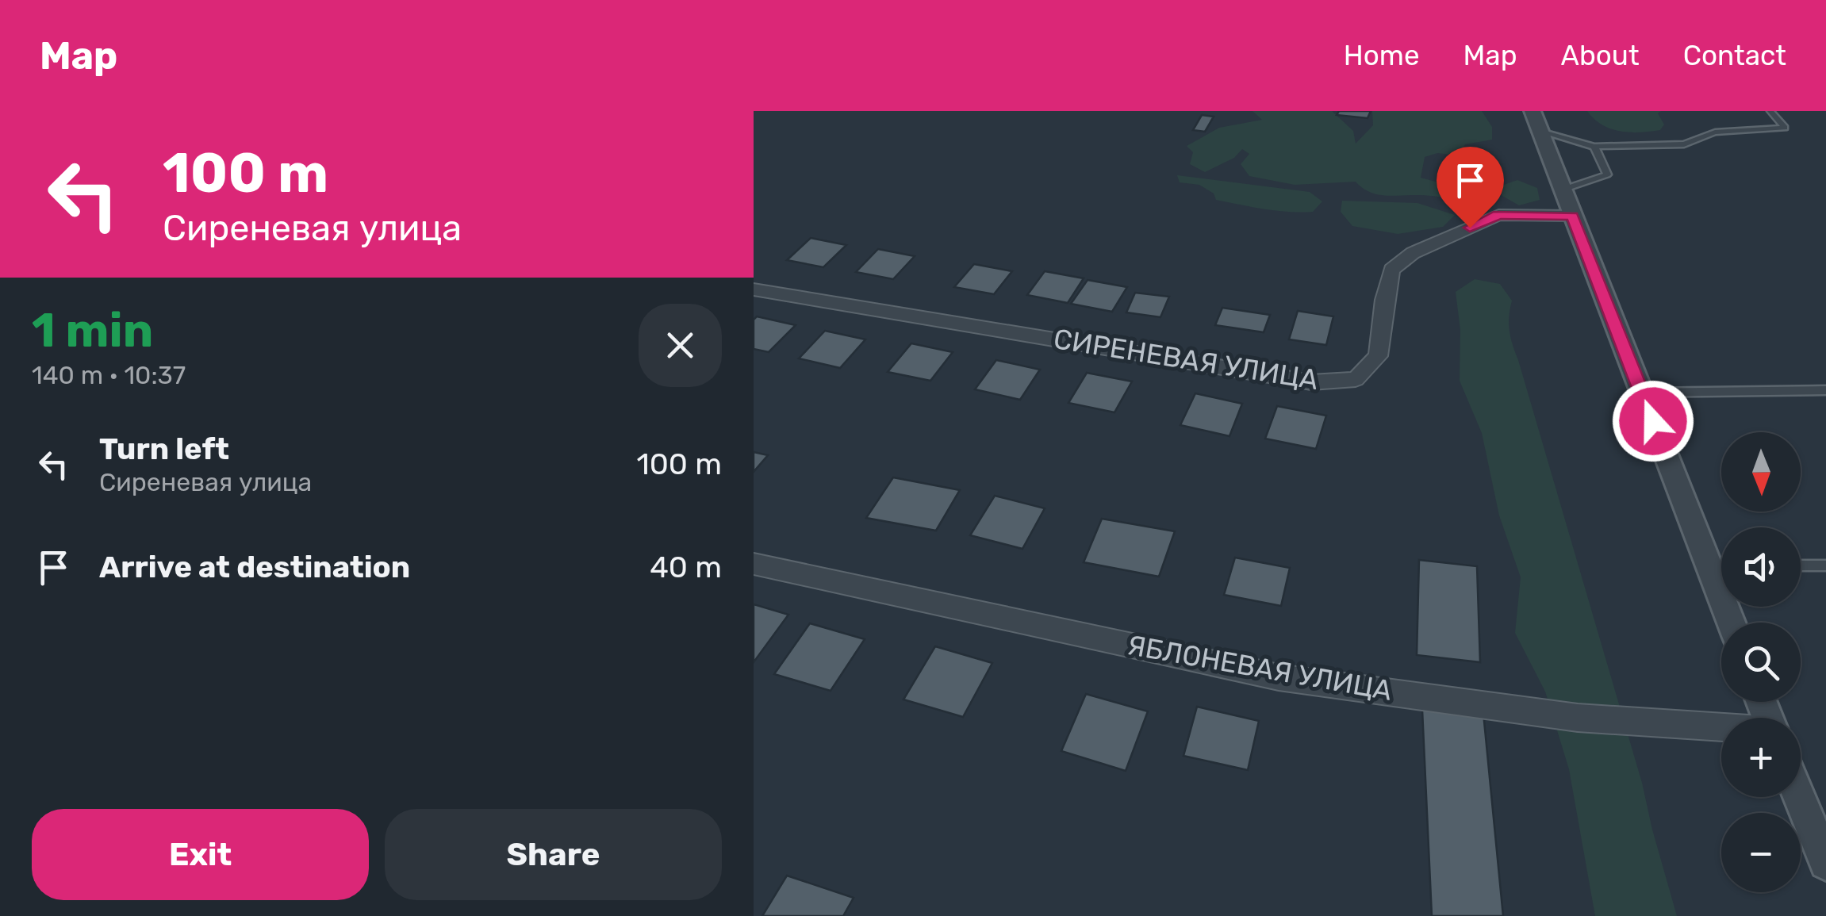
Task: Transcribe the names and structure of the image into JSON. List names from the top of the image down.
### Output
{
  "streets": {
    "street": ["СИРЕНЕВАЯ УЛИЦА", "ЯБЛОНЕВАЯ УЛИЦА"]
  },
  "north": "bottom",
  "page": {
    "header": "Map",
    "nav": [
      "Home",
      "Map",
      "About",
      "Contact"
    ],
    "turn": ["100 m", "Сиреневая улица"],
    "heading": ["1 min", "140 m · 10:37"],
    "list": [
      {
        "name": "Turn left",
        "note": "Сиреневая улица",
        "value": "100 m"
      },
      {
        "name": "Arrive at destination",
        "value": "40 m"
      }
    ],
    "map_buttons": ["+", "−"],
    "buttons": ["Exit", "Share"]
  }
}
